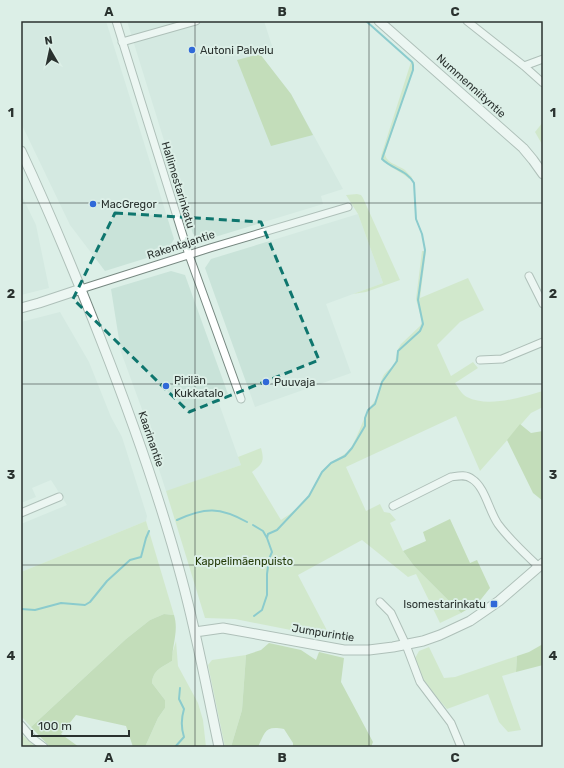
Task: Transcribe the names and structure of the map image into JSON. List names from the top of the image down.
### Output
{
  "streets": {
    "street": [
      "Nummenniityntie",
      "Hallimestarinkatu",
      "Rakentajantie",
      "Kaarinantie",
      "Jumpurintie"
    ]
  },
  "crossings": [
    ["Hallimestarinkatu", "Rakentajantie"],
    ["Rakentajantie", "Kaarinantie"],
    ["Kaarinantie", "Jumpurintie"]
  ],
  "parks": ["Kappelimäenpuisto"],
  "places": {
    "other": [
      "Autoni Palvelu",
      "MacGregor",
      "Puuvaja",
      "Pirilän Kukkatalo"
    ],
    "transit": ["Isomestarinkatu"]
  },
  "scale_bar": "100 m",
  "north": "top",
  "grid": {
    "columns": ["A", "B", "C"],
    "rows": [
      "1",
      "2",
      "3",
      "4"
    ]
  }
}
